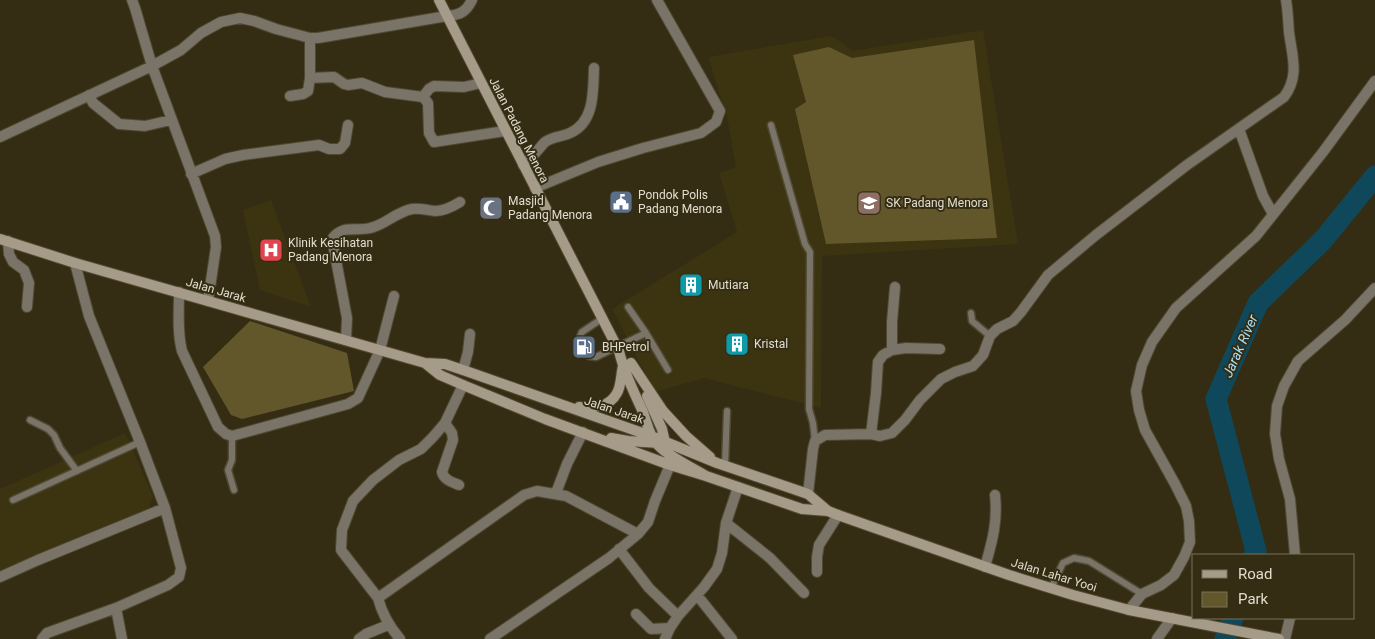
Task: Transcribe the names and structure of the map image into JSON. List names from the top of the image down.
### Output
{
  "streets": {
    "main road": ["Jalan Padang Menora", "Jalan Jarak", "Jalan Lahar Yooi"]
  },
  "crossings": [
    ["Jalan Padang Menora", "Jalan Jarak"],
    ["Jalan Padang Menora", "Jalan Lahar Yooi"],
    ["Jalan Jarak", "Jalan Lahar Yooi"]
  ],
  "water": ["Jarak River"],
  "places": {
    "public building": ["Pondok Polis Padang Menora"],
    "school or university": ["SK Padang Menora"],
    "mosque": ["Masjid Padang Menora"],
    "hospital": ["Klinik Kesihatan Padang Menora"],
    "building": ["Mutiara", "Kristal"],
    "fuel station": ["BHPetrol"]
  },
  "legend": ["Road", "Park"]
}
